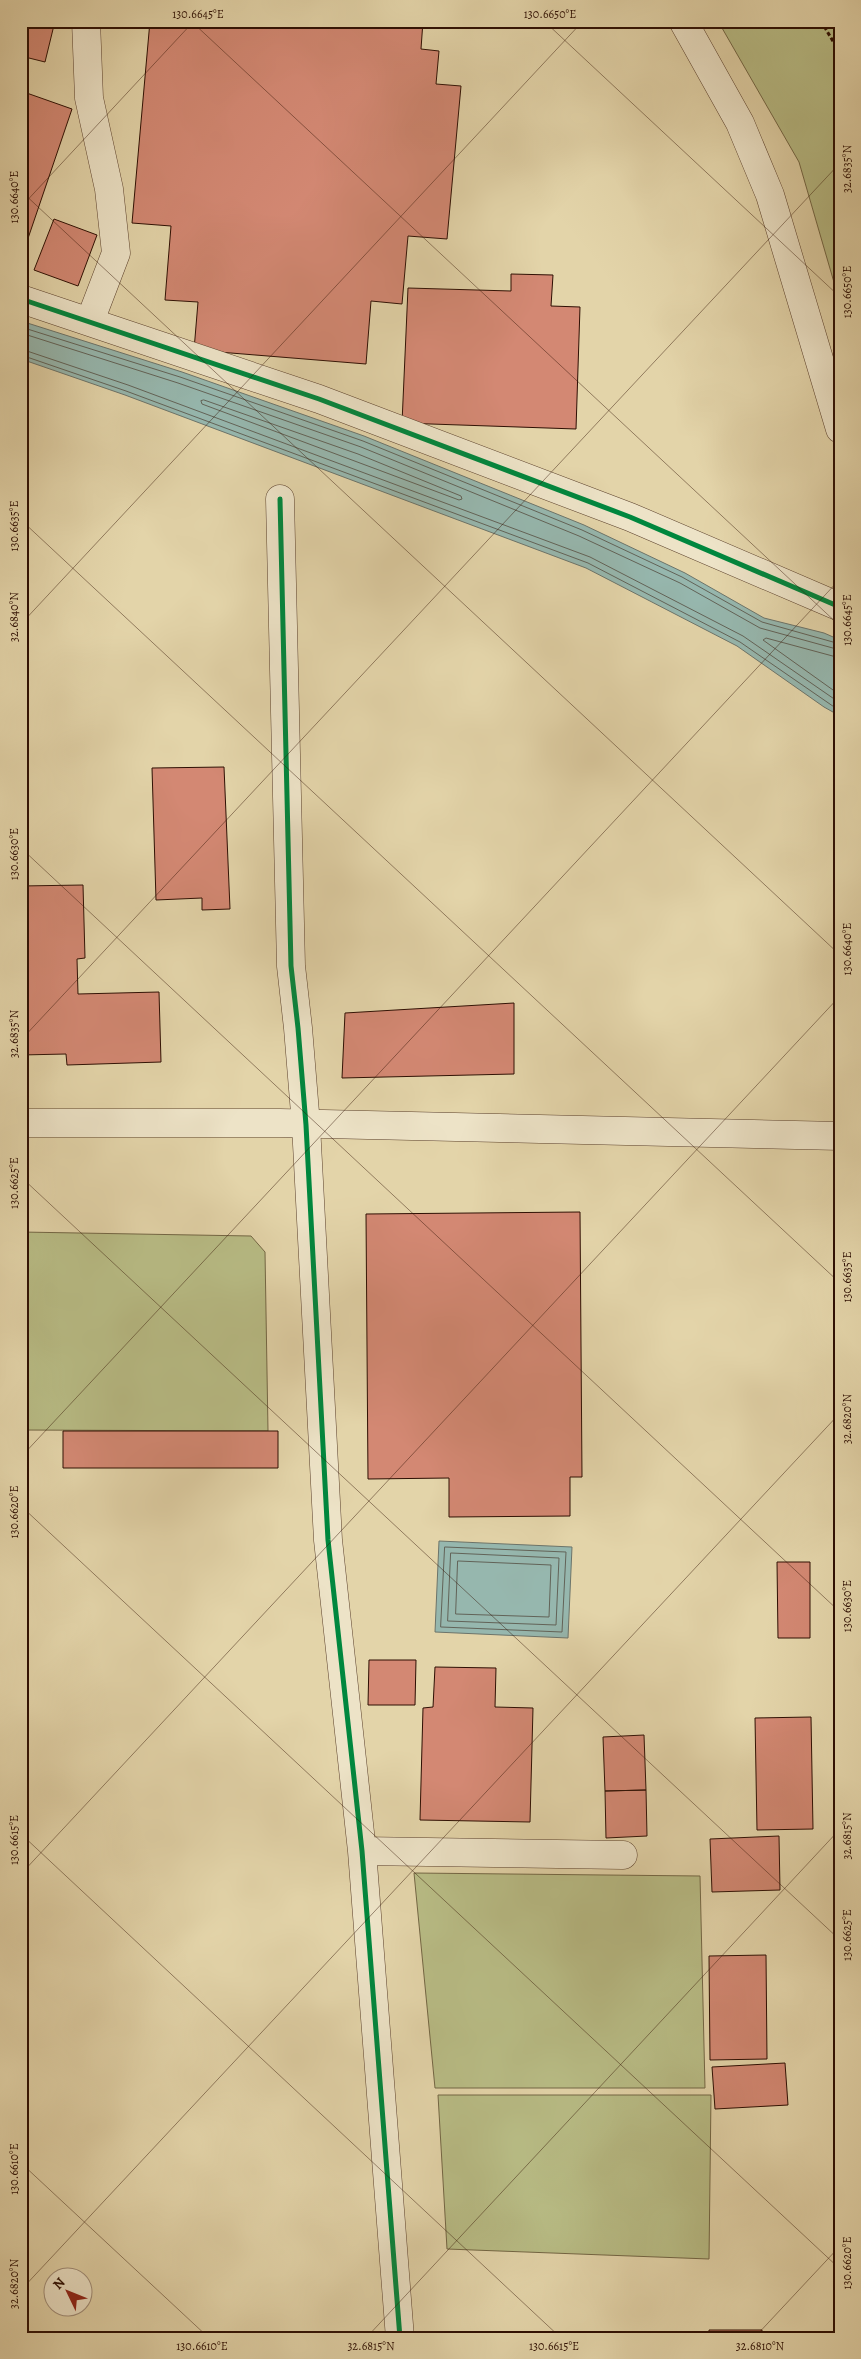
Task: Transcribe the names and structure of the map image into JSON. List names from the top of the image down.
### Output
{
  "north": "top left",
  "coordinates": [
    "130.6645°E",
    "130.6650°E",
    "32.6835°N",
    "130.6640°E",
    "130.6635°E",
    "32.6840°N",
    "130.6630°E",
    "130.6625°E",
    "32.6820°N",
    "130.6620°E",
    "32.6815°N",
    "130.6615°E",
    "130.6610°E",
    "32.6810°N"
  ]
}
